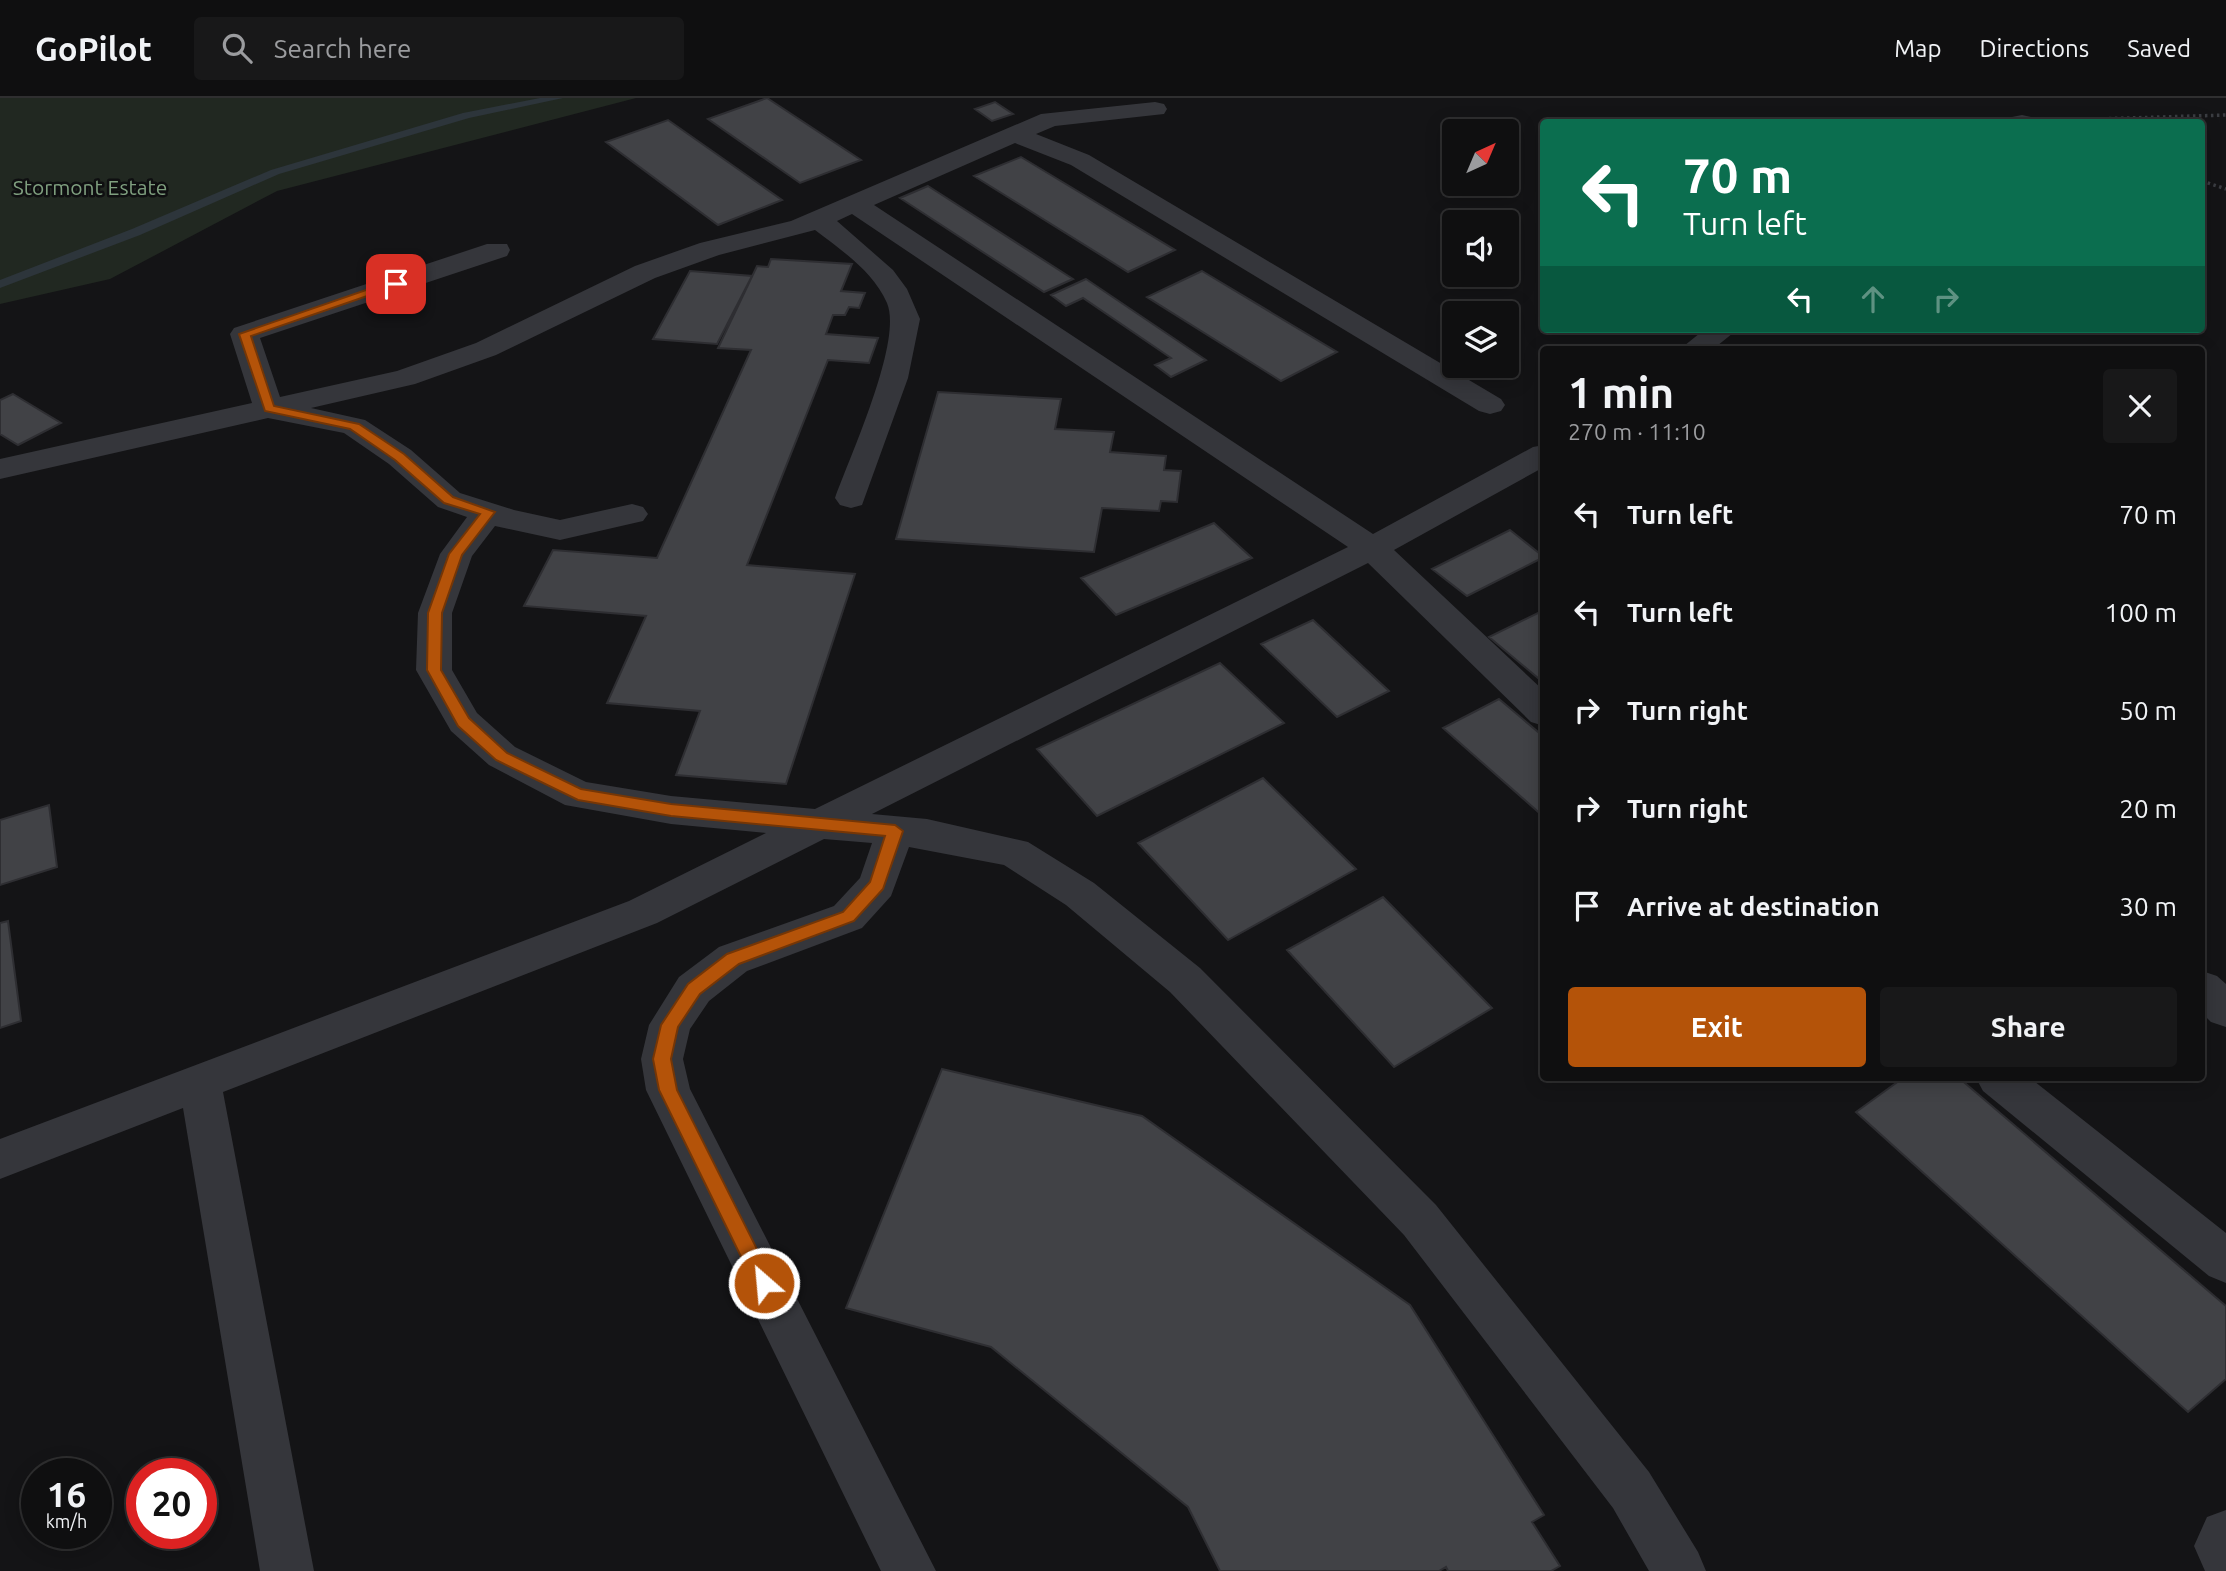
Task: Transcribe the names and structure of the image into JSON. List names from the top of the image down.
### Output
{
  "parks": ["Stormont Estate"],
  "north": "top right",
  "page": {
    "header": "GoPilot",
    "search": "Search here",
    "nav": ["Map", "Directions", "Saved"],
    "turn": ["70 m", "Turn left"],
    "heading": ["1 min", "270 m · 11:10"],
    "list": [
      {
        "name": "Turn left",
        "value": "70 m"
      },
      {
        "name": "Turn left",
        "value": "100 m"
      },
      {
        "name": "Turn right",
        "value": "50 m"
      },
      {
        "name": "Turn right",
        "value": "20 m"
      },
      {
        "name": "Arrive at destination",
        "value": "30 m"
      }
    ],
    "buttons": ["Exit", "Share"],
    "speed": "16 km/h",
    "limit": "20"
  }
}
